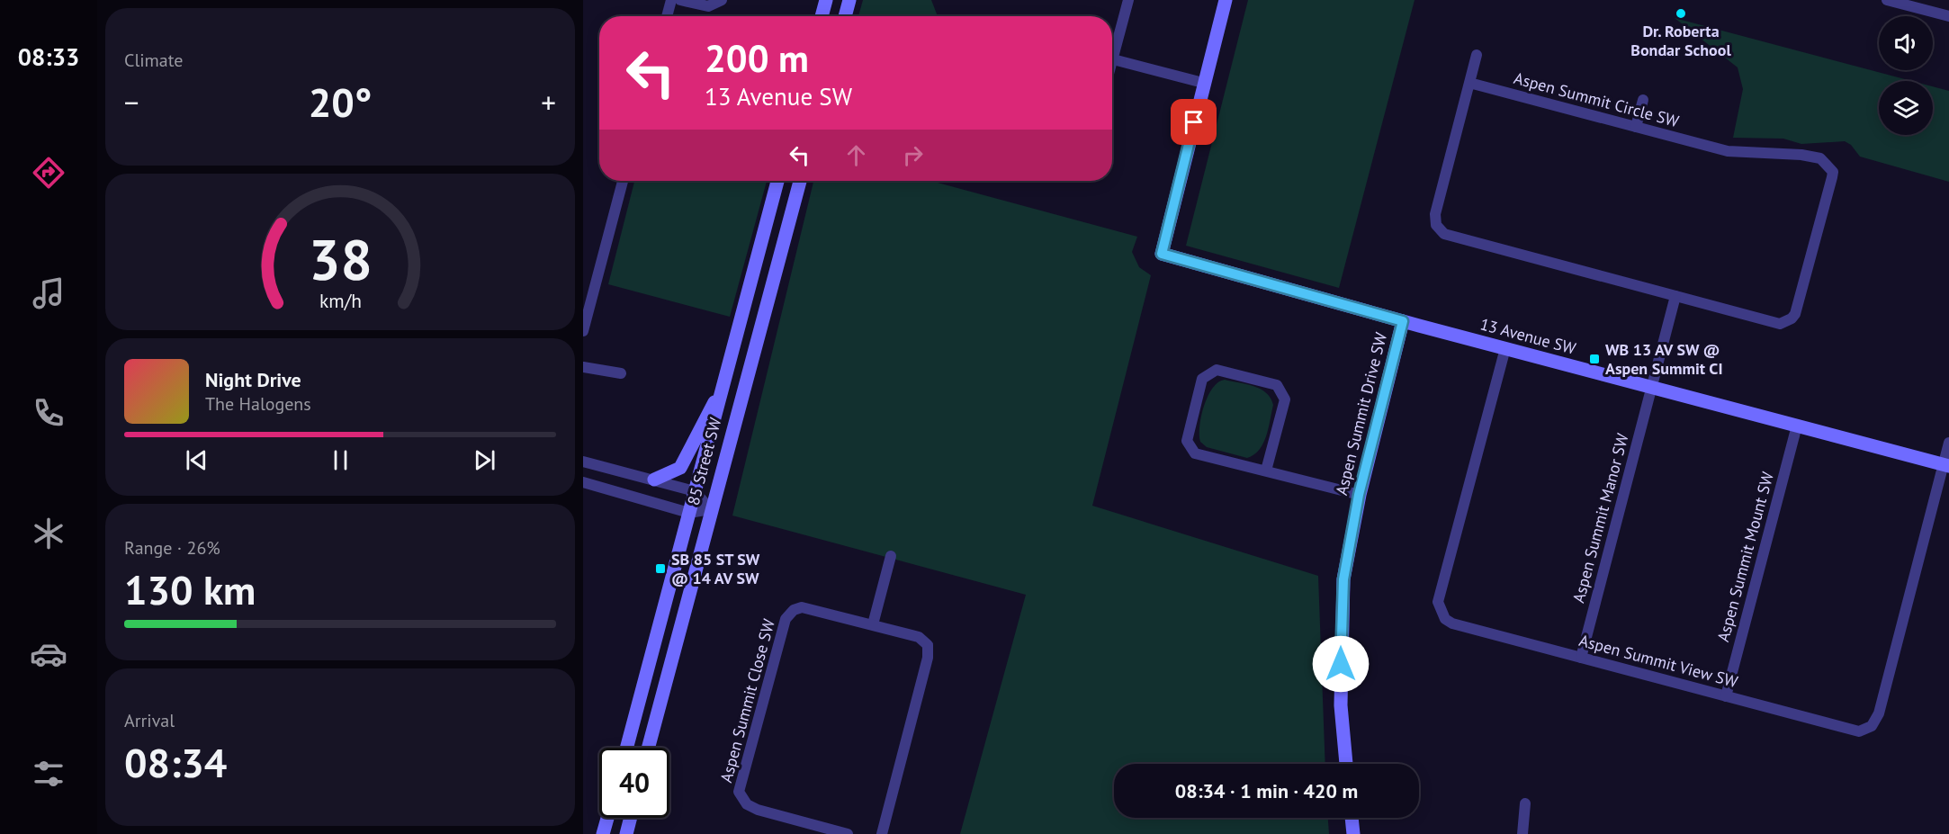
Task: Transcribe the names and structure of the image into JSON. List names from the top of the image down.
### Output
{
  "streets": {
    "street": [
      "Aspen Summit Circle SW",
      "13 Avenue SW",
      "Aspen Summit Drive SW",
      "85 Street SW",
      "Aspen Summit Manor SW",
      "Aspen Summit Mount SW",
      "Aspen Summit View SW",
      "Aspen Summit Close SW"
    ]
  },
  "crossings": [
    ["13 Avenue SW", "Aspen Summit Drive SW"],
    ["13 Avenue SW", "Aspen Summit Manor SW"],
    ["13 Avenue SW", "Aspen Summit Mount SW"],
    ["13 Avenue SW", "Aspen Summit View SW"],
    ["Aspen Summit Manor SW", "Aspen Summit View SW"],
    ["Aspen Summit Mount SW", "Aspen Summit View SW"]
  ],
  "places": {
    "other": ["Dr. Roberta Bondar School"],
    "transit": ["WB 13 AV SW @ Aspen Summit CI", "SB 85 ST SW @ 14 AV SW"]
  },
  "page": {
    "tabs": "08:33",
    "tile": [
      "Climate",
      ["Range · 26%", "130 km"],
      ["Arrival", "08:34"]
    ],
    "turn": ["200 m", "13 Avenue SW"],
    "heat": ["−", "20°", "+"],
    "song": ["Night Drive", "The Halogens"],
    "limit": "40",
    "trip": "08:34 · 1 min · 420 m",
    "gauge": ["38", "km/h"]
  }
}
